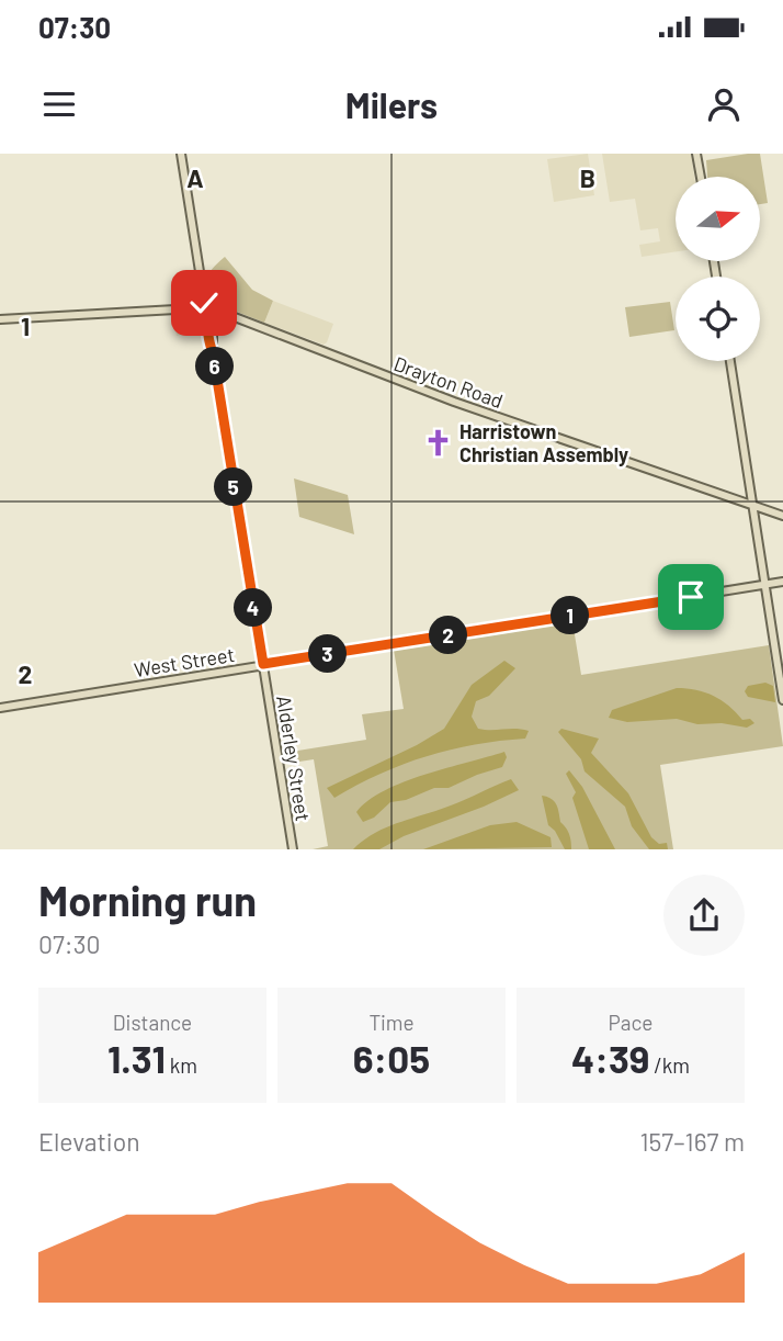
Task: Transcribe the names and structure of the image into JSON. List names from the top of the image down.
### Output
{
  "streets": {
    "main road": ["Drayton Road", "West Street", "Alderley Street"]
  },
  "crossings": [
    ["Drayton Road", "Alderley Street"],
    ["West Street", "Alderley Street"]
  ],
  "places": {
    "church": ["Harristown Christian Assembly"]
  },
  "north": "right",
  "page": {
    "status": "07:30",
    "header": "Milers",
    "pins": [
      "6",
      "5",
      "4",
      "1",
      "2",
      "3"
    ],
    "heading": ["Morning run", "07:30"],
    "stats": [
      ["Distance", "1.31 km"],
      ["Time", "6:05"],
      ["Pace", "4:39 /km"]
    ],
    "chart": ["Elevation", "157–167 m"]
  },
  "grid": {
    "columns": ["A", "B"],
    "rows": ["1", "2"]
  }
}
